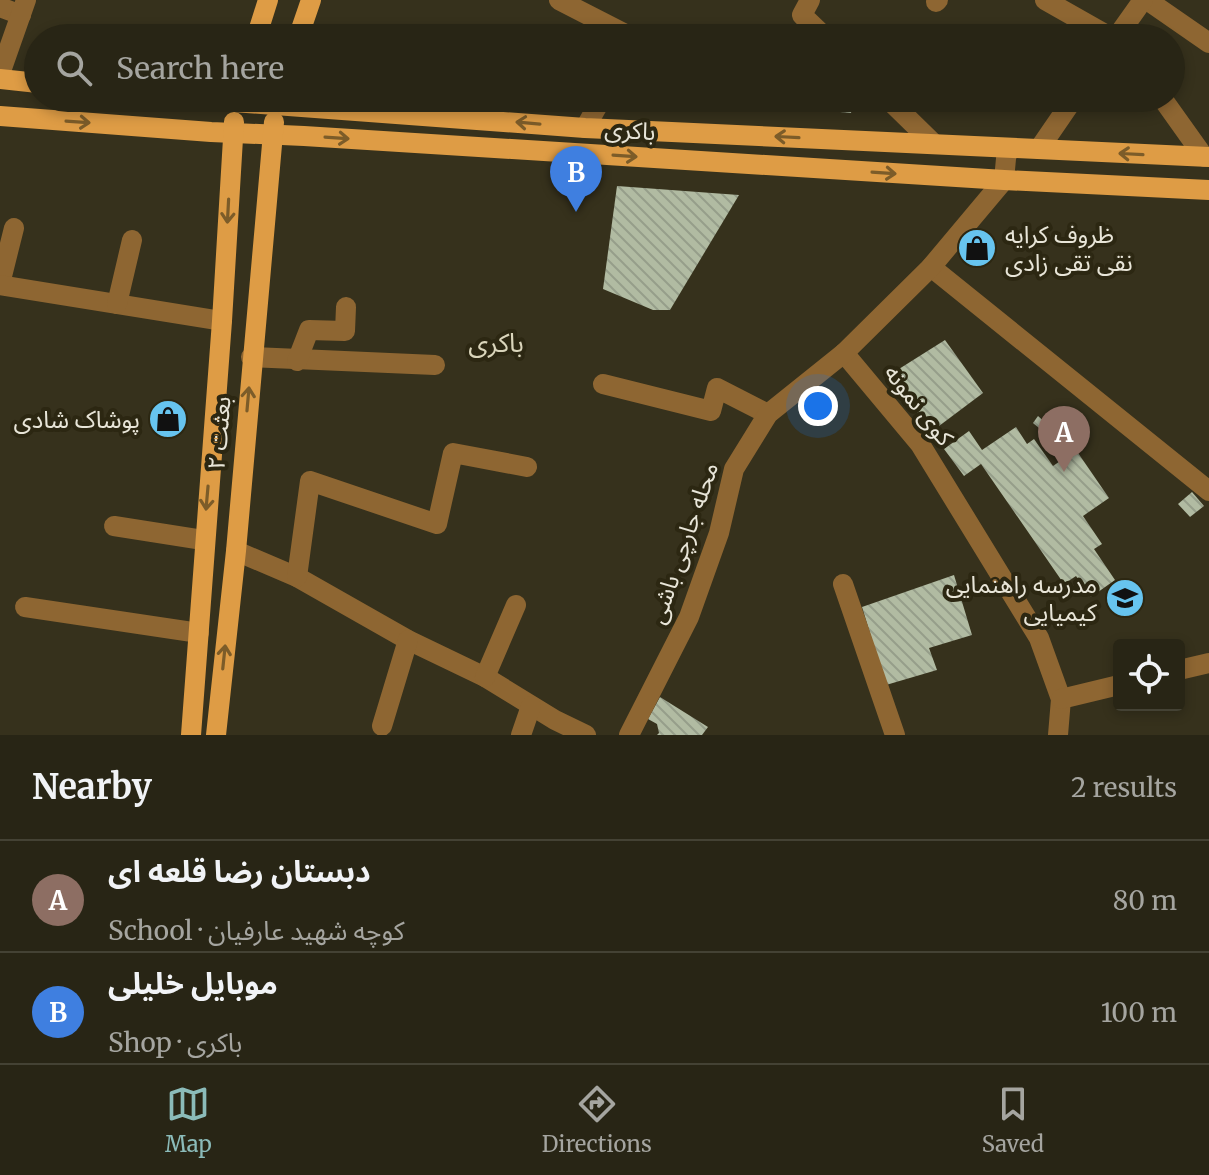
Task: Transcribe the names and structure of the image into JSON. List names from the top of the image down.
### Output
{
  "streets": {
    "main road": ["باکری", "بعثت ۲"],
    "street": ["کوی نمونه", "محله جارچی باشی"]
  },
  "crossings": [
    ["باکری", "بعثت ۲"],
    ["کوی نمونه", "محله جارچی باشی"]
  ],
  "districts": ["باکری"],
  "places": {
    "shop": ["ظروف کرایه نقی تقی زادی", "پوشاک شادی"],
    "school or university": ["مدرسه راهنمایی کیمیایی"]
  },
  "page": {
    "search": "Search here",
    "pins": ["B", "A"],
    "heading": ["Nearby", "2 results"],
    "list": [
      {
        "mark": "A",
        "name": "دبستان رضا قلعه ای",
        "note": "School · کوچه شهید عارفیان",
        "value": "80 m"
      },
      {
        "mark": "B",
        "name": "موبایل خلیلی",
        "note": "Shop · باکری",
        "value": "100 m"
      }
    ],
    "nav": ["Map", "Directions", "Saved"]
  }
}
